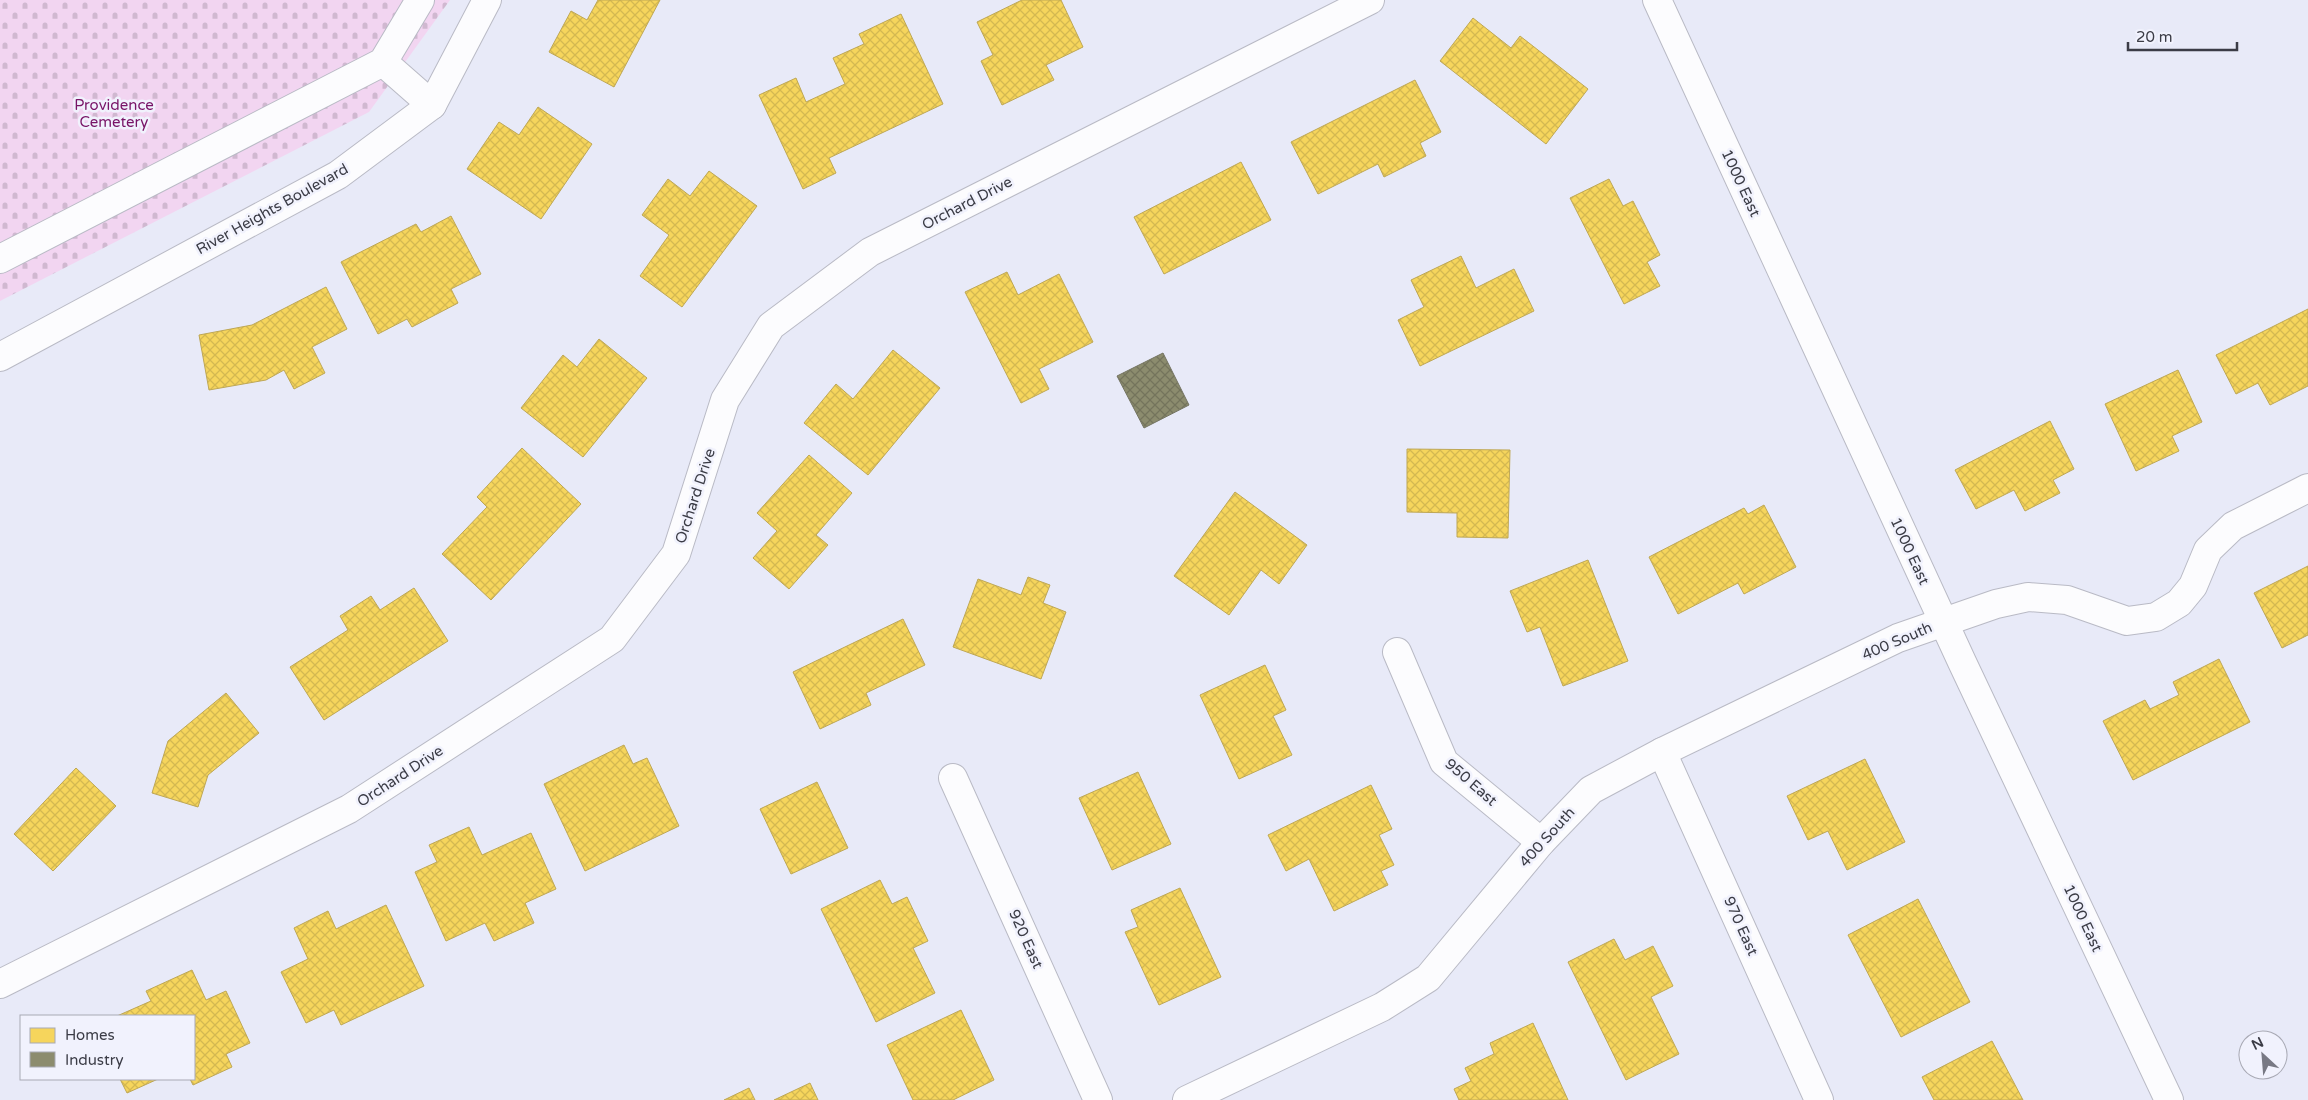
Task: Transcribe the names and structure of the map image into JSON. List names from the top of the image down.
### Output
{
  "streets": {
    "street": [
      "1000 East",
      "Orchard Drive",
      "River Heights Boulevard",
      "400 South",
      "950 East",
      "970 East",
      "920 East"
    ]
  },
  "crossings": [
    ["1000 East", "400 South"],
    ["400 South", "950 East"],
    ["400 South", "970 East"]
  ],
  "parks": ["Providence Cemetery"],
  "legend": ["Homes", "Industry"],
  "scale_bar": "20 m",
  "north": "top left"
}
